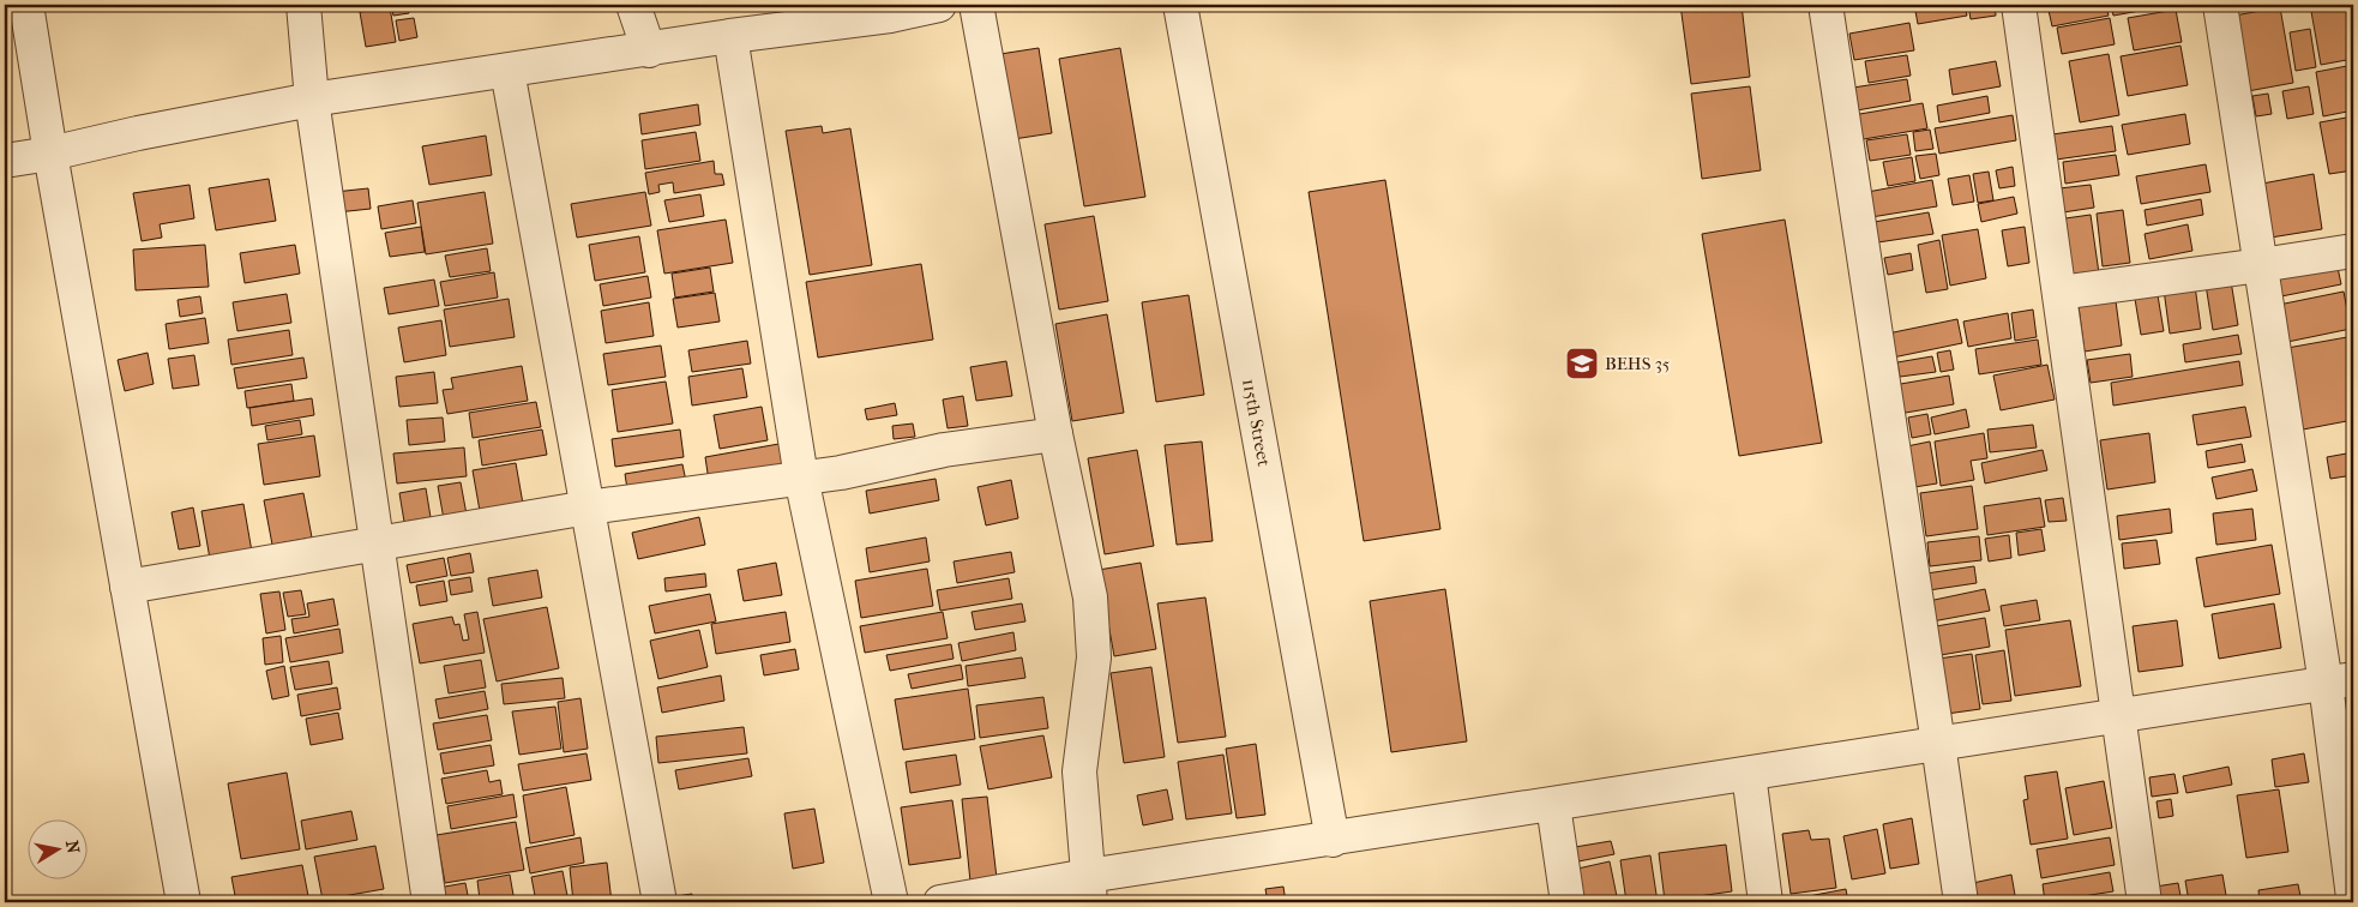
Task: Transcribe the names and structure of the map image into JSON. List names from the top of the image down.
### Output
{
  "streets": {
    "street": ["115th Street"]
  },
  "places": {
    "school or university": ["BEHS 35"]
  },
  "north": "right"
}
